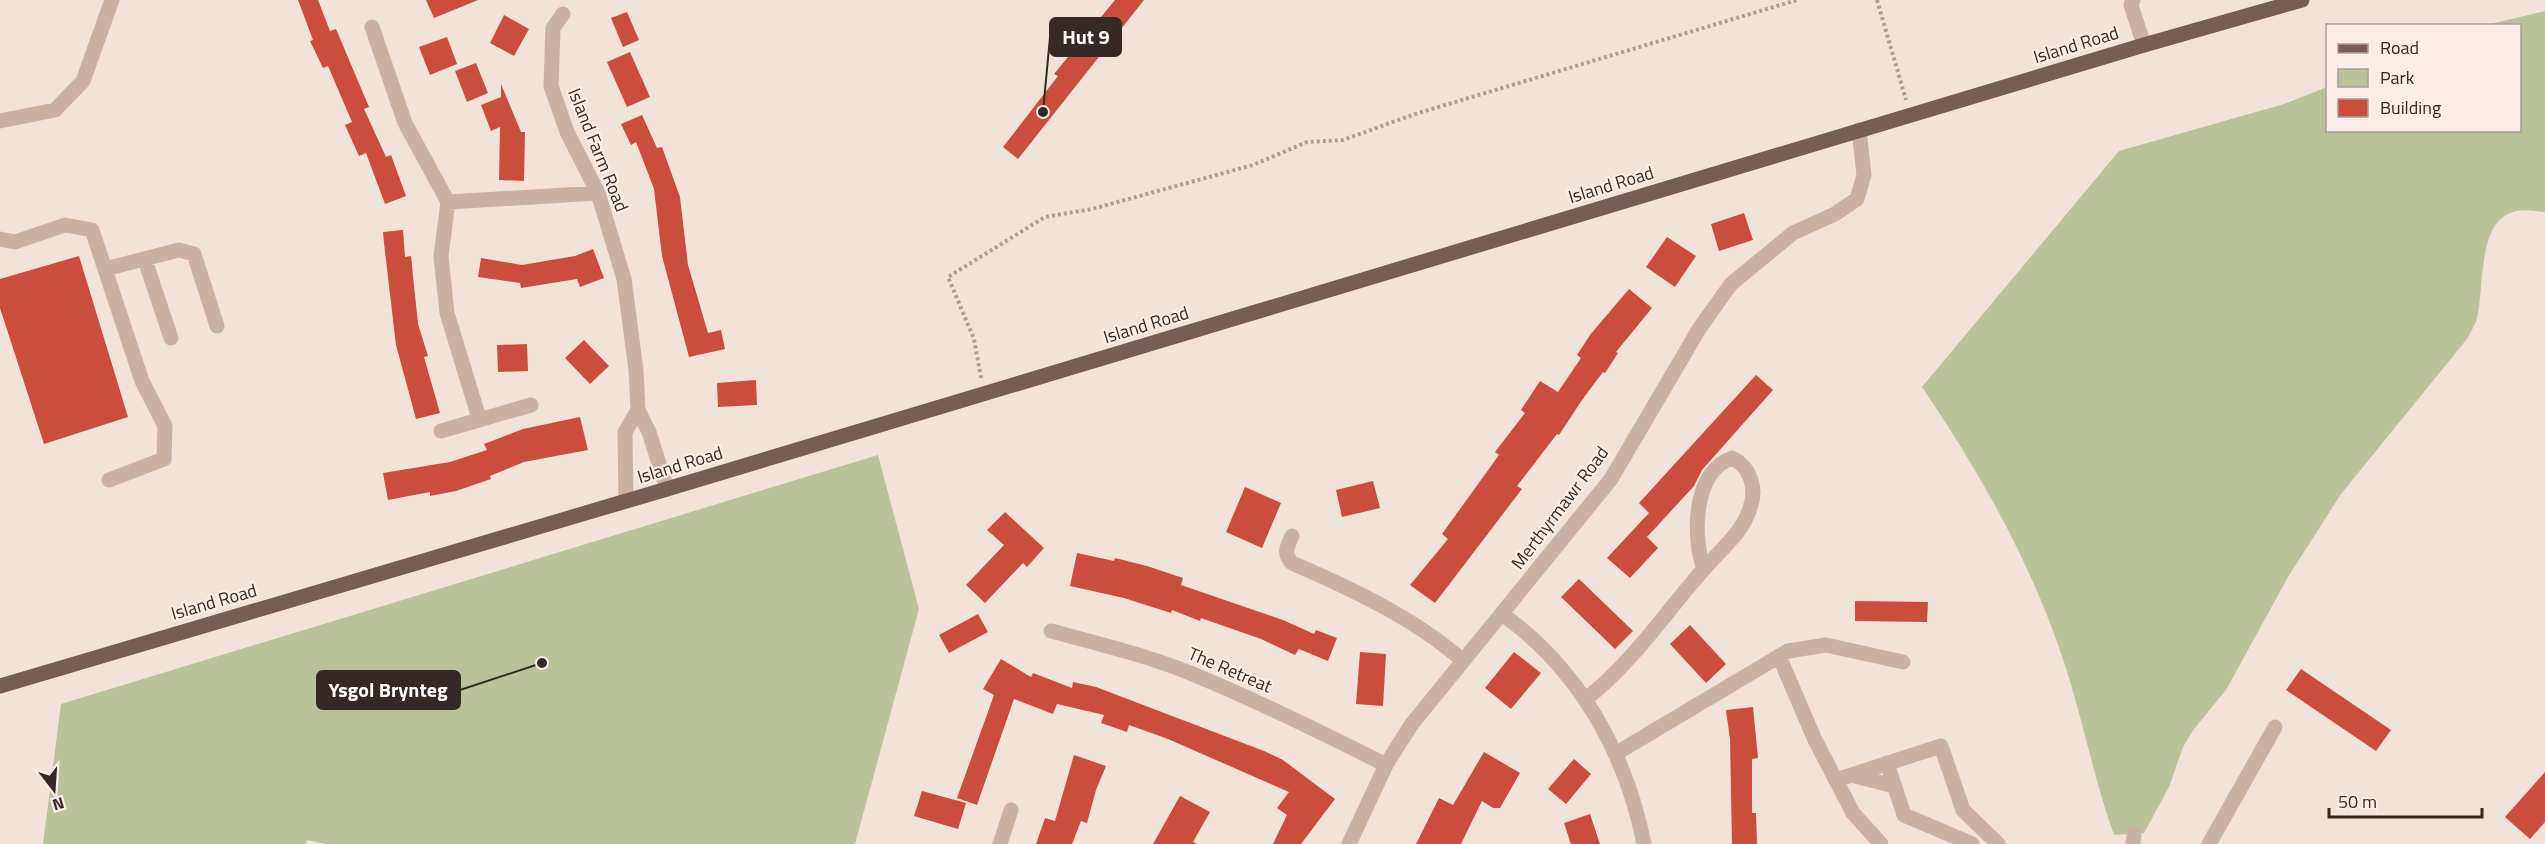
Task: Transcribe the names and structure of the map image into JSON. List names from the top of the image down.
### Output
{
  "streets": {
    "main road": ["Island Road"],
    "street": ["Island Farm Road", "Merthyrmawr Road", "The Retreat"]
  },
  "crossings": [
    ["Island Road", "Island Farm Road"],
    ["Island Road", "Merthyrmawr Road"],
    ["Merthyrmawr Road", "The Retreat"]
  ],
  "places": ["Hut 9", "Ysgol Brynteg"],
  "legend": ["Road", "Park", "Building"],
  "scale_bar": "50 m",
  "north": "bottom"
}
